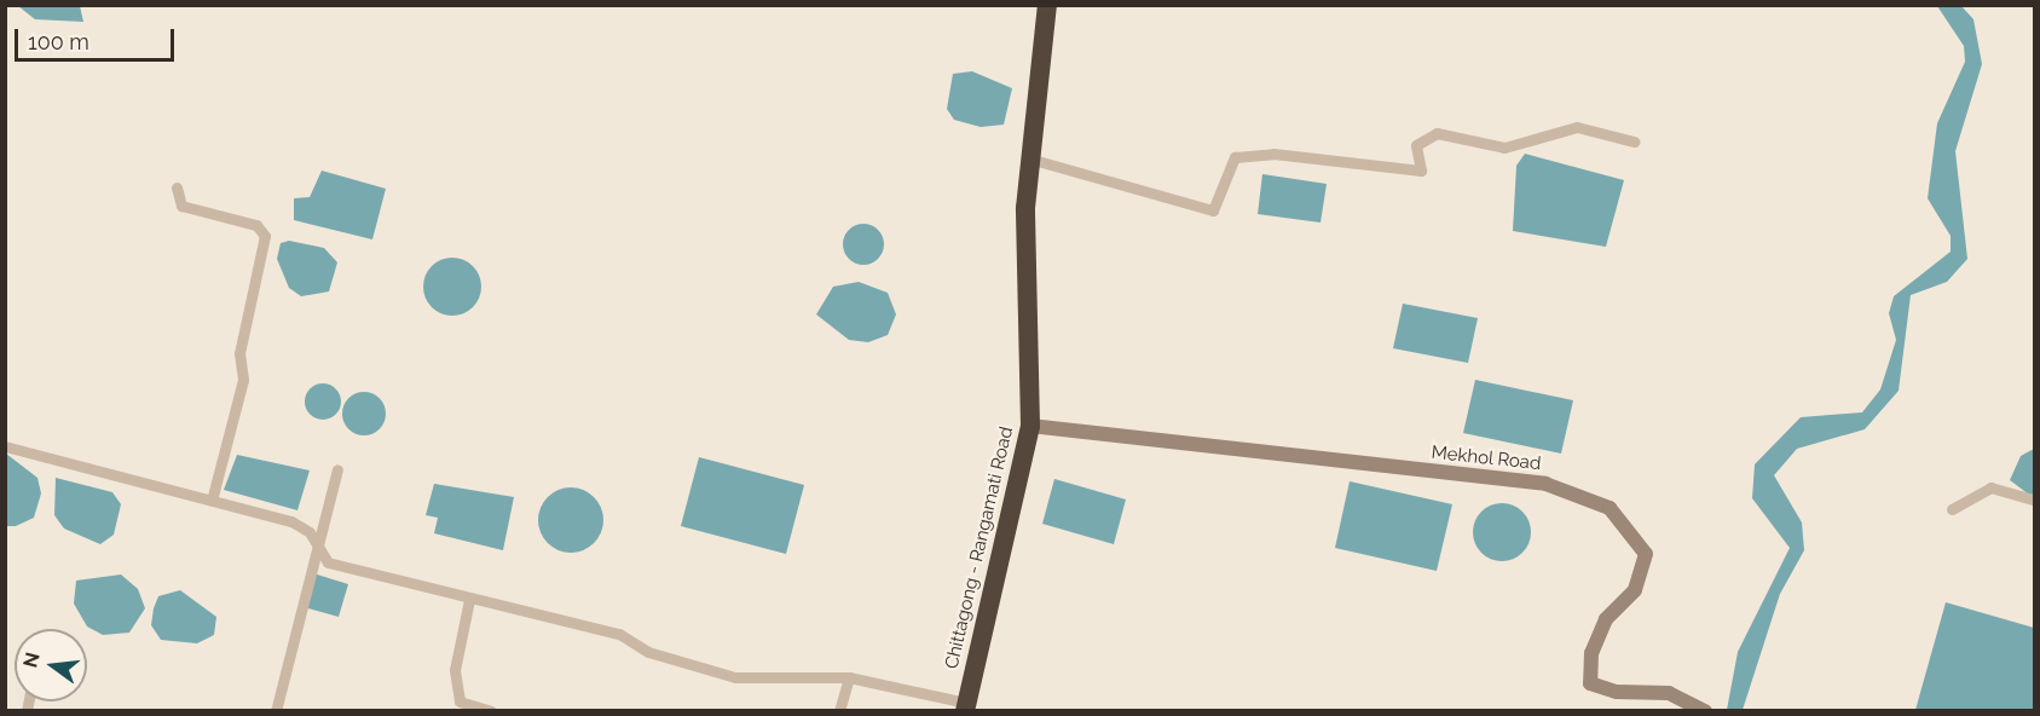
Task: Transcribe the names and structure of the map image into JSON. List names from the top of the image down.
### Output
{
  "streets": {
    "highway": ["Chittagong - Rangamati Road"],
    "street": ["Mekhol Road"]
  },
  "crossings": [
    ["Mekhol Road", "Chittagong - Rangamati Road"]
  ],
  "scale_bar": "100 m",
  "north": "left"
}
